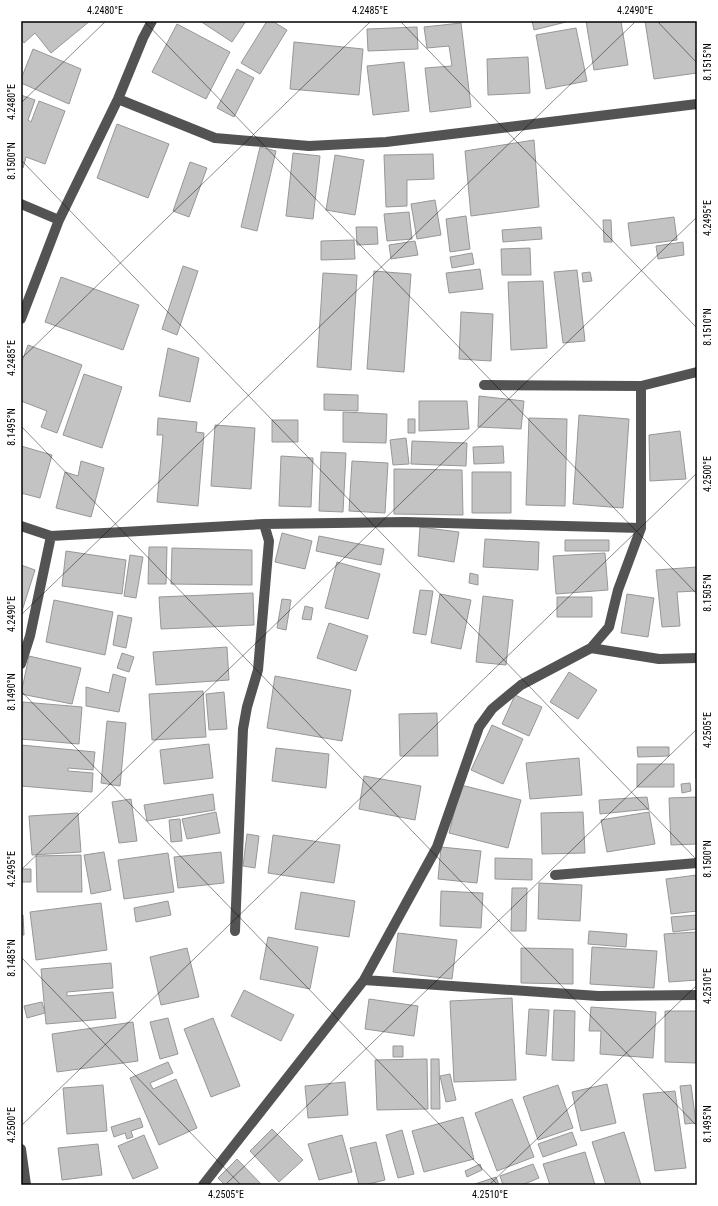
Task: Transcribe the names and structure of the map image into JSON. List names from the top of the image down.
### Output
{
  "coordinates": [
    "4.2480°E",
    "4.2485°E",
    "4.2490°E",
    "8.1515°N",
    "8.1500°N",
    "4.2495°E",
    "8.1510°N",
    "8.1495°N",
    "4.2500°E",
    "8.1505°N",
    "8.1490°N",
    "4.2505°E",
    "8.1485°N",
    "4.2510°E"
  ]
}
